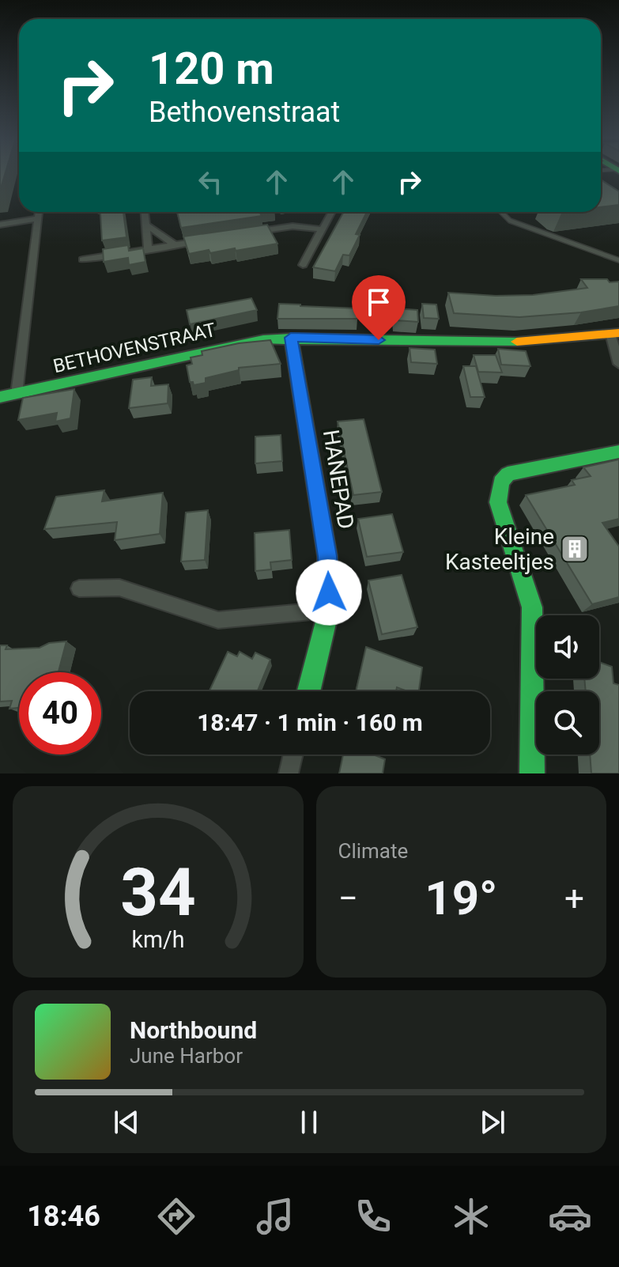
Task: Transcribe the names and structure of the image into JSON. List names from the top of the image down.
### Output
{
  "streets": {
    "main road": ["BETHOVENSTRAAT", "HANEPAD"]
  },
  "crossings": [
    ["BETHOVENSTRAAT", "HANEPAD"]
  ],
  "places": {
    "building": ["Kleine Kasteeltjes"]
  },
  "page": {
    "turn": ["120 m", "Bethovenstraat"],
    "limit": "40",
    "trip": "18:47 · 1 min · 160 m",
    "tile": "Climate",
    "heat": ["−", "19°", "+"],
    "song": ["Northbound", "June Harbor"],
    "tabs": "18:46",
    "gauge": ["34", "km/h"]
  }
}
